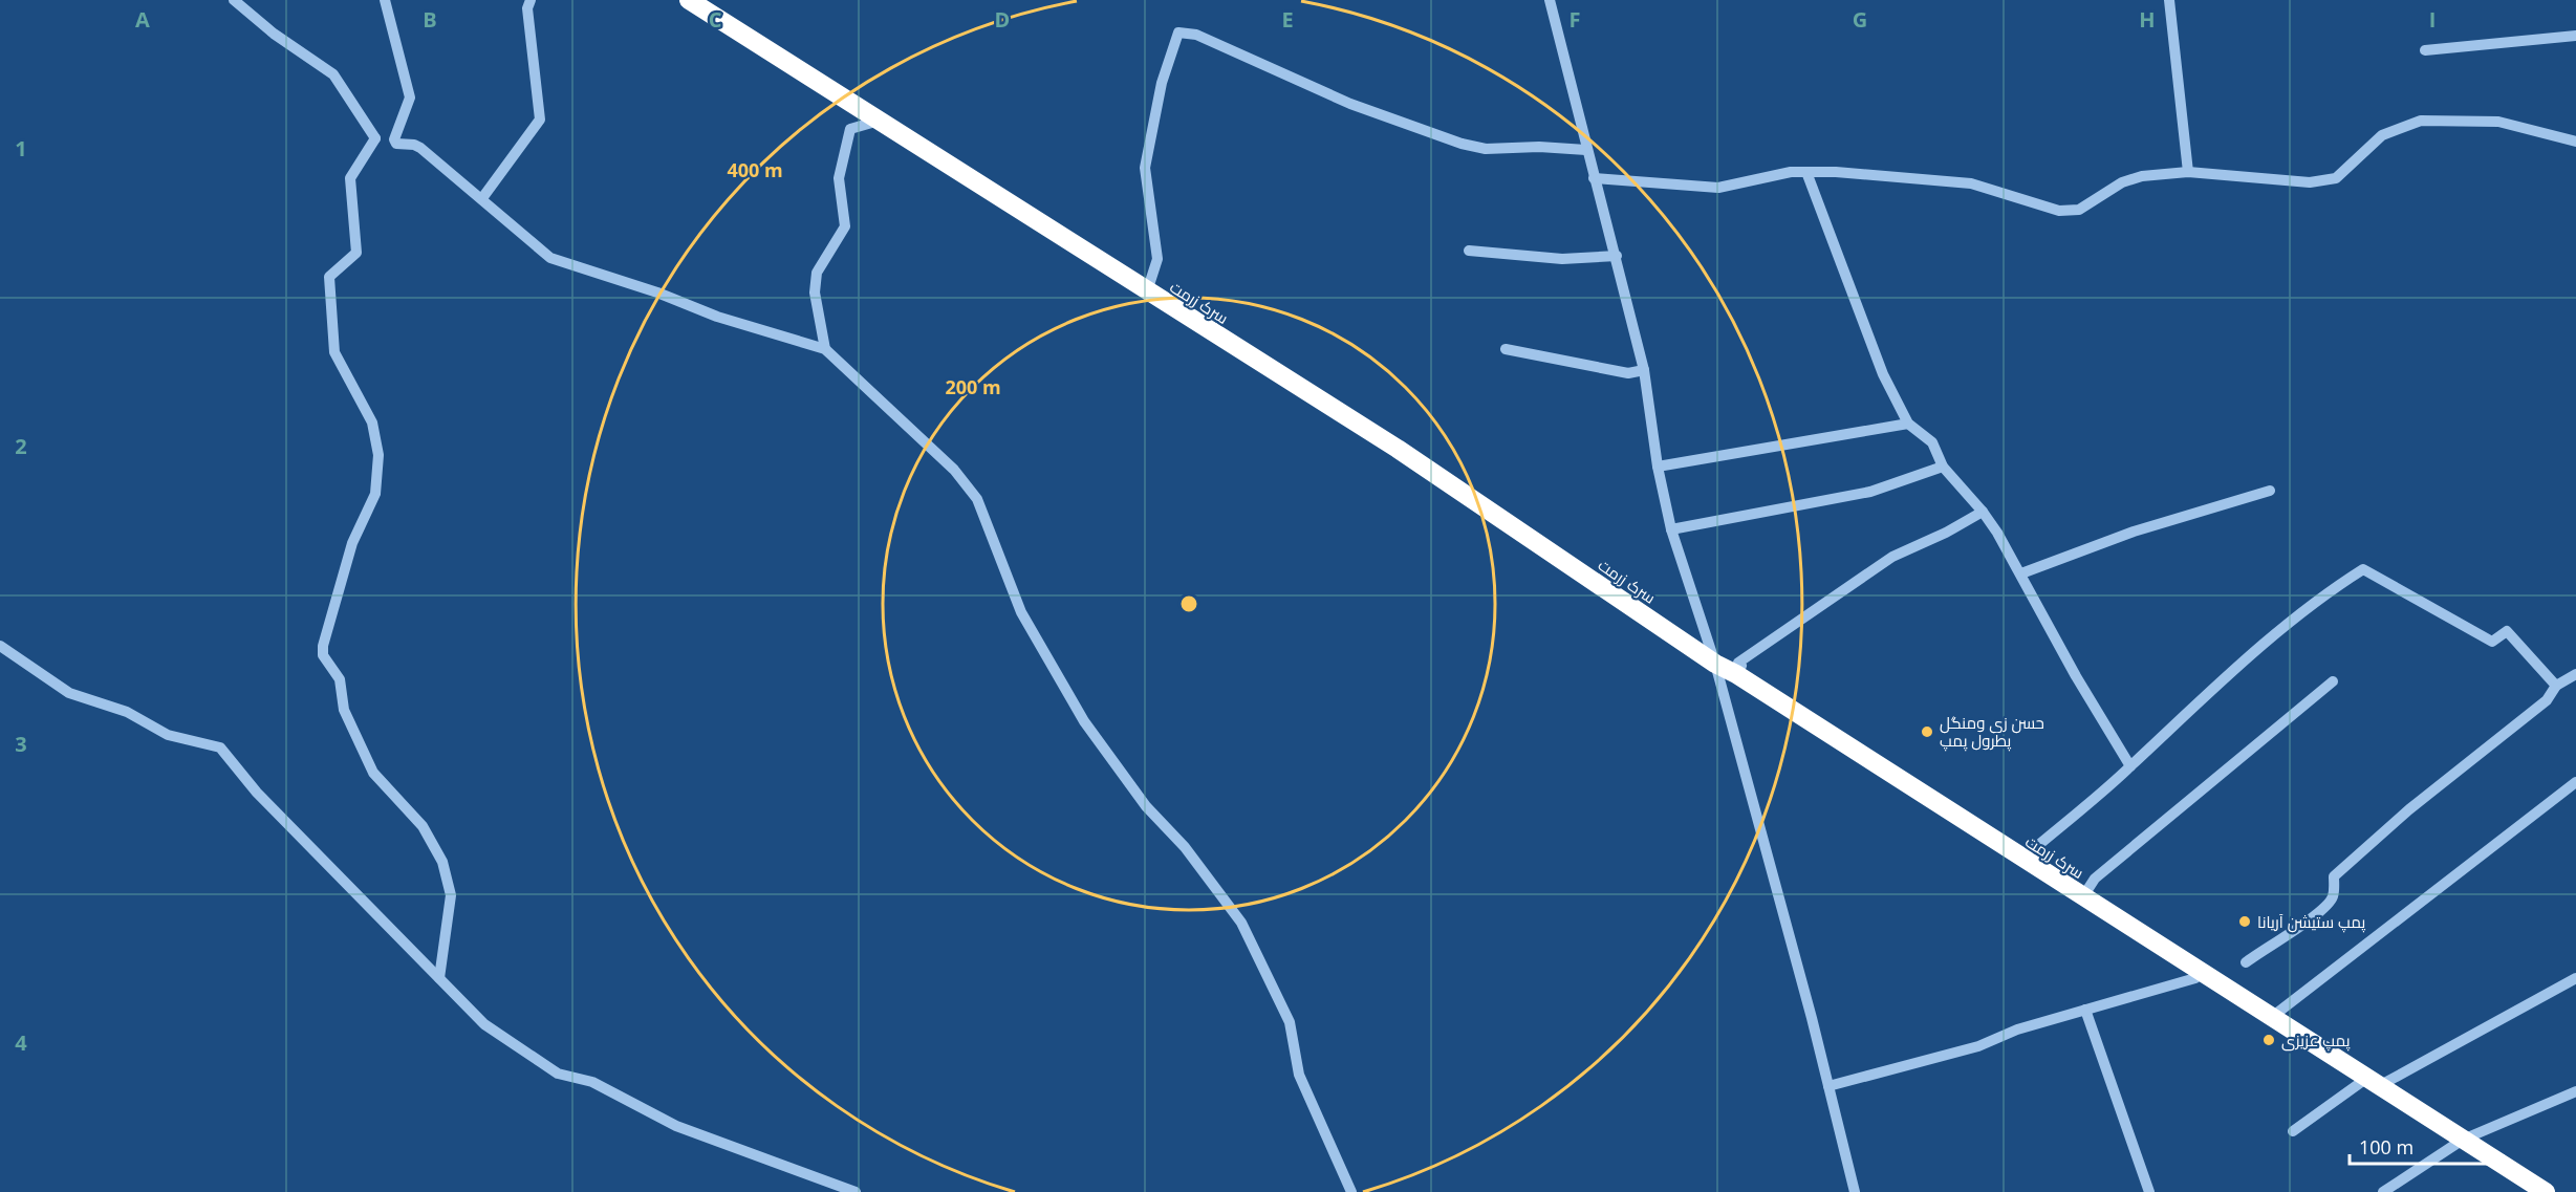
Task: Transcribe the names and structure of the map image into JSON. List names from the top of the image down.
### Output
{
  "streets": {
    "highway": ["سرک زرمت"]
  },
  "places": ["حسن زی ومنگل پطرول پمپ", "پمپ ستیشن آریانا", "پمپ عزیزی"],
  "scale_bar": "100 m",
  "grid": {
    "columns": [
      "A",
      "B",
      "C",
      "D",
      "E",
      "F",
      "G",
      "H",
      "I"
    ],
    "rows": [
      "1",
      "2",
      "3",
      "4"
    ]
  },
  "rings": ["400 m", "200 m"]
}
